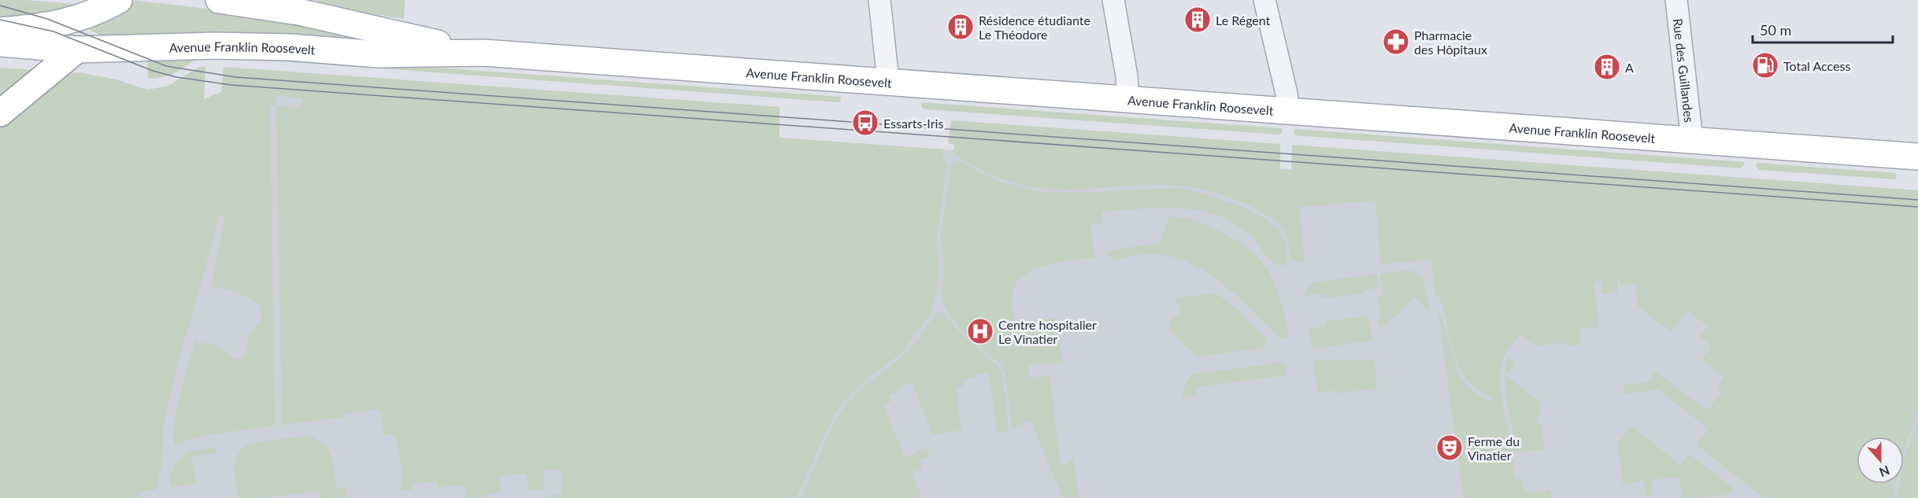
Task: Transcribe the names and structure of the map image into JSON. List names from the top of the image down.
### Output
{
  "streets": {
    "main road": ["Avenue Franklin Roosevelt"],
    "street": ["Rue des Guillandes"]
  },
  "crossings": [
    ["Avenue Franklin Roosevelt", "Rue des Guillandes"]
  ],
  "places": {
    "building": ["Le Régent", "Résidence étudiante Le Théodore", "A"],
    "pharmacy": ["Pharmacie des Hôpitaux"],
    "fuel station": ["Total Access"],
    "bus stop": ["Essarts-Iris"],
    "hospital": ["Centre hospitalier Le Vinatier"],
    "theatre": ["Ferme du Vinatier"]
  },
  "scale_bar": "50 m",
  "north": "bottom"
}
